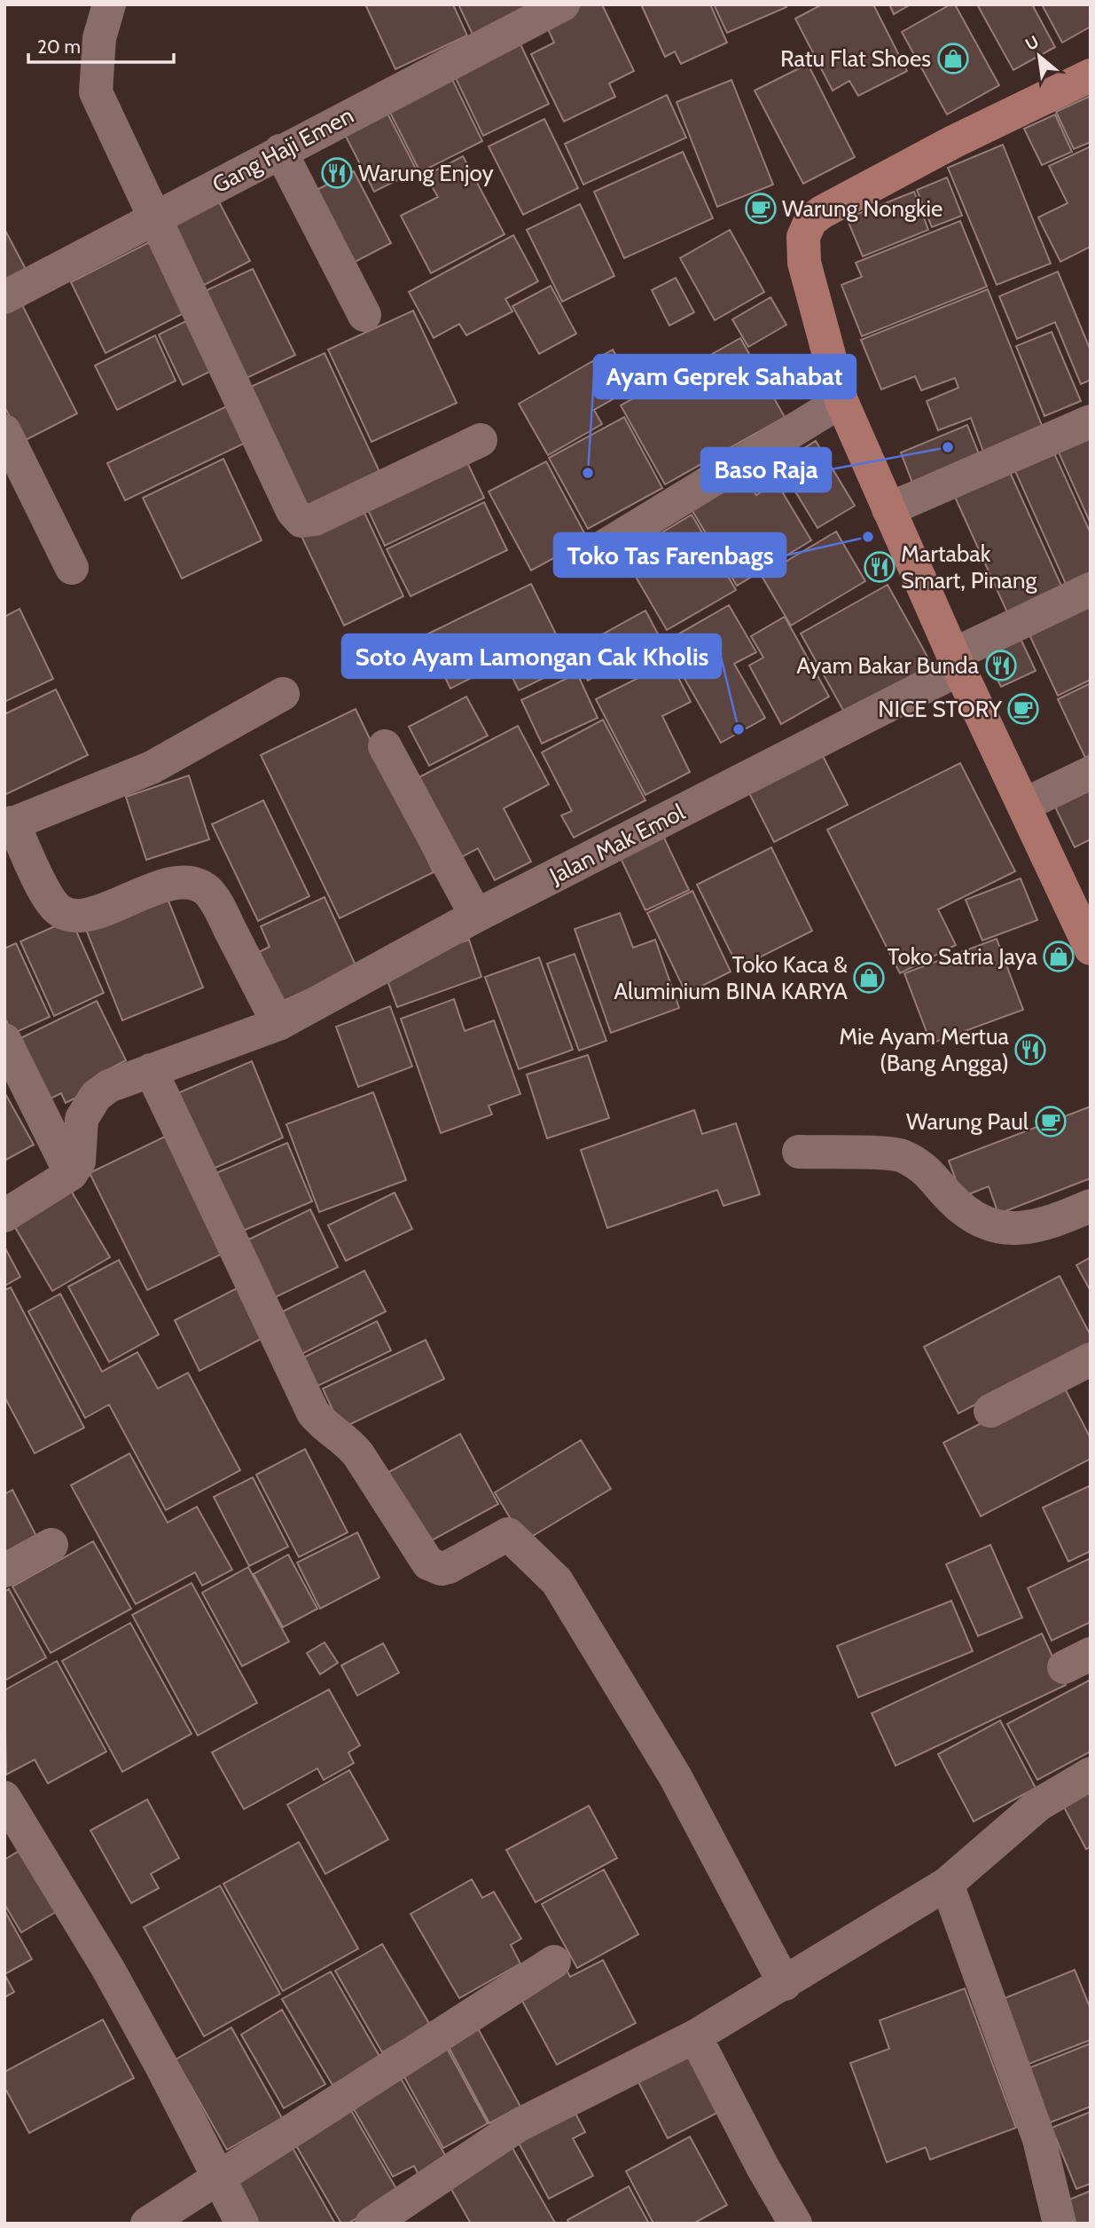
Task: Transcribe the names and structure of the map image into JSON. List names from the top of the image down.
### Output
{
  "streets": {
    "street": ["Gang Haji Emen", "Jalan Mak Emol"]
  },
  "places": {
    "shop": ["Ratu Flat Shoes", "Toko Satria Jaya", "Toko Kaca & Aluminium BINA KARYA"],
    "restaurant": [
      "Warung Enjoy",
      "Martabak Smart, Pinang",
      "Ayam Bakar Bunda",
      "Mie Ayam Mertua (Bang Angga)"
    ],
    "cafe": ["Warung Nongkie", "NICE STORY", "Warung Paul"],
    "other": [
      "Baso Raja",
      "Ayam Geprek Sahabat",
      "Toko Tas Farenbags",
      "Soto Ayam Lamongan Cak Kholis"
    ]
  },
  "scale_bar": "20 m",
  "north": "top left"
}
